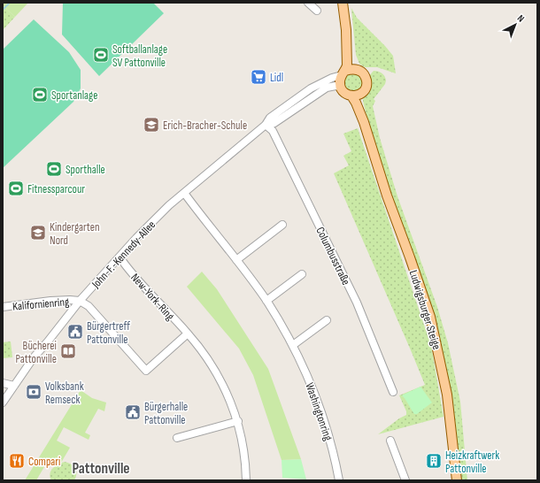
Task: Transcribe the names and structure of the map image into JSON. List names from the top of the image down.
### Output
{
  "streets": {
    "main road": ["Ludwigsburger Steige"],
    "street": [
      "John-F.-Kennedy-Allee",
      "Columbusstraße",
      "New-York-Ring",
      "Kalifornienring",
      "Washingtonring"
    ]
  },
  "crossings": [
    ["John-F.-Kennedy-Allee", "Columbusstraße"],
    ["John-F.-Kennedy-Allee", "New-York-Ring"],
    ["John-F.-Kennedy-Allee", "Kalifornienring"],
    ["John-F.-Kennedy-Allee", "Washingtonring"]
  ],
  "districts": ["Pattonville"],
  "places": {
    "sports": [
      "Softballanlage SV Pattonville",
      "Sportanlage",
      "Sporthalle",
      "Fitnessparcour"
    ],
    "supermarket": ["Lidl"],
    "school or university": ["Erich-Bracher-Schule", "Kindergarten Nord"],
    "public building": ["Bürgertreff Pattonville", "Bürgerhalle Pattonville"],
    "library": ["Bücherei Pattonville"],
    "bank": ["Volksbank Remseck"],
    "restaurant": ["Compari"],
    "building": ["Heizkraftwerk Pattonville"]
  },
  "north": "top right"
}
